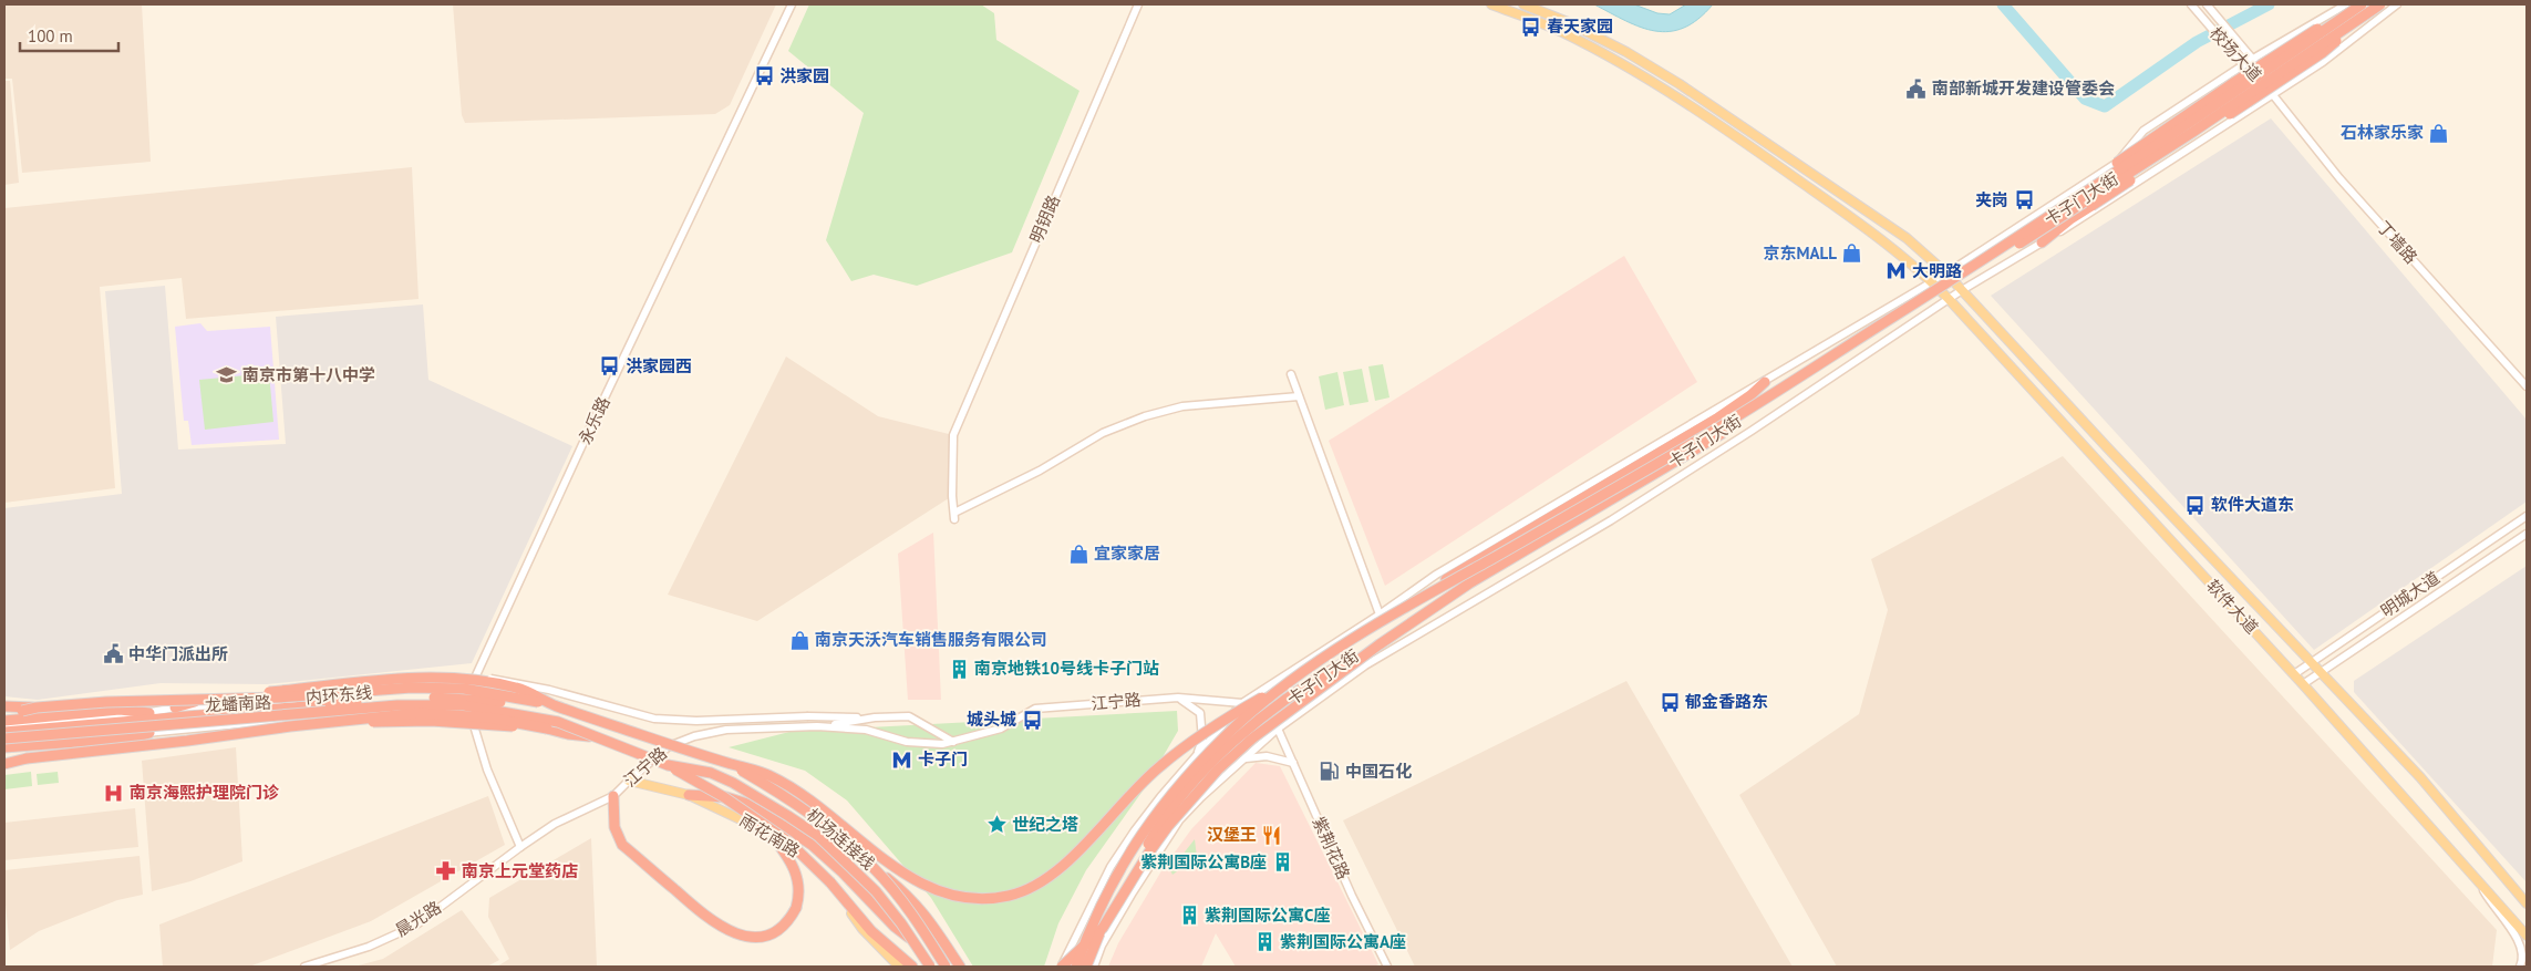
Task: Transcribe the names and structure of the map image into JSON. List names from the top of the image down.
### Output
{
  "streets": {
    "highway": ["卡子门大街", "内环东线", "机场连接线"],
    "main road": ["软件大道", "雨花南路"],
    "street": [
      "校场大道",
      "明钥路",
      "丁墙路",
      "永乐路",
      "明城大道",
      "江宁路",
      "龙蟠南路",
      "紫荆花路",
      "晨光路"
    ]
  },
  "crossings": [
    ["校场大道", "卡子门大街"],
    ["校场大道", "丁墙路"],
    ["卡子门大街", "丁墙路"],
    ["卡子门大街", "软件大道"],
    ["卡子门大街", "江宁路"],
    ["卡子门大街", "紫荆花路"],
    ["永乐路", "江宁路"],
    ["永乐路", "龙蟠南路"],
    ["永乐路", "晨光路"],
    ["明城大道", "软件大道"],
    ["内环东线", "机场连接线"],
    ["江宁路", "雨花南路"],
    ["江宁路", "晨光路"]
  ],
  "places": {
    "bus stop": [
      "春天家园",
      "洪家园",
      "夹岗",
      "洪家园西",
      "软件大道东",
      "郁金香路东",
      "城头城"
    ],
    "public building": ["南部新城开发建设管委会", "中华门派出所"],
    "shop": [
      "石林家乐家",
      "京东MALL",
      "宜家家居",
      "南京天沃汽车销售服务有限公司"
    ],
    "metro station": ["大明路", "卡子门"],
    "school or university": ["南京市第十八中学"],
    "building": [
      "南京地铁10号线卡子门站",
      "紫荆国际公寓B座",
      "紫荆国际公寓C座",
      "紫荆国际公寓A座"
    ],
    "fuel station": ["中国石化"],
    "hospital": ["南京海熙护理院门诊"],
    "place": ["世纪之塔"],
    "restaurant": ["汉堡王"],
    "pharmacy": ["南京上元堂药店"]
  },
  "scale_bar": "100 m"
}
